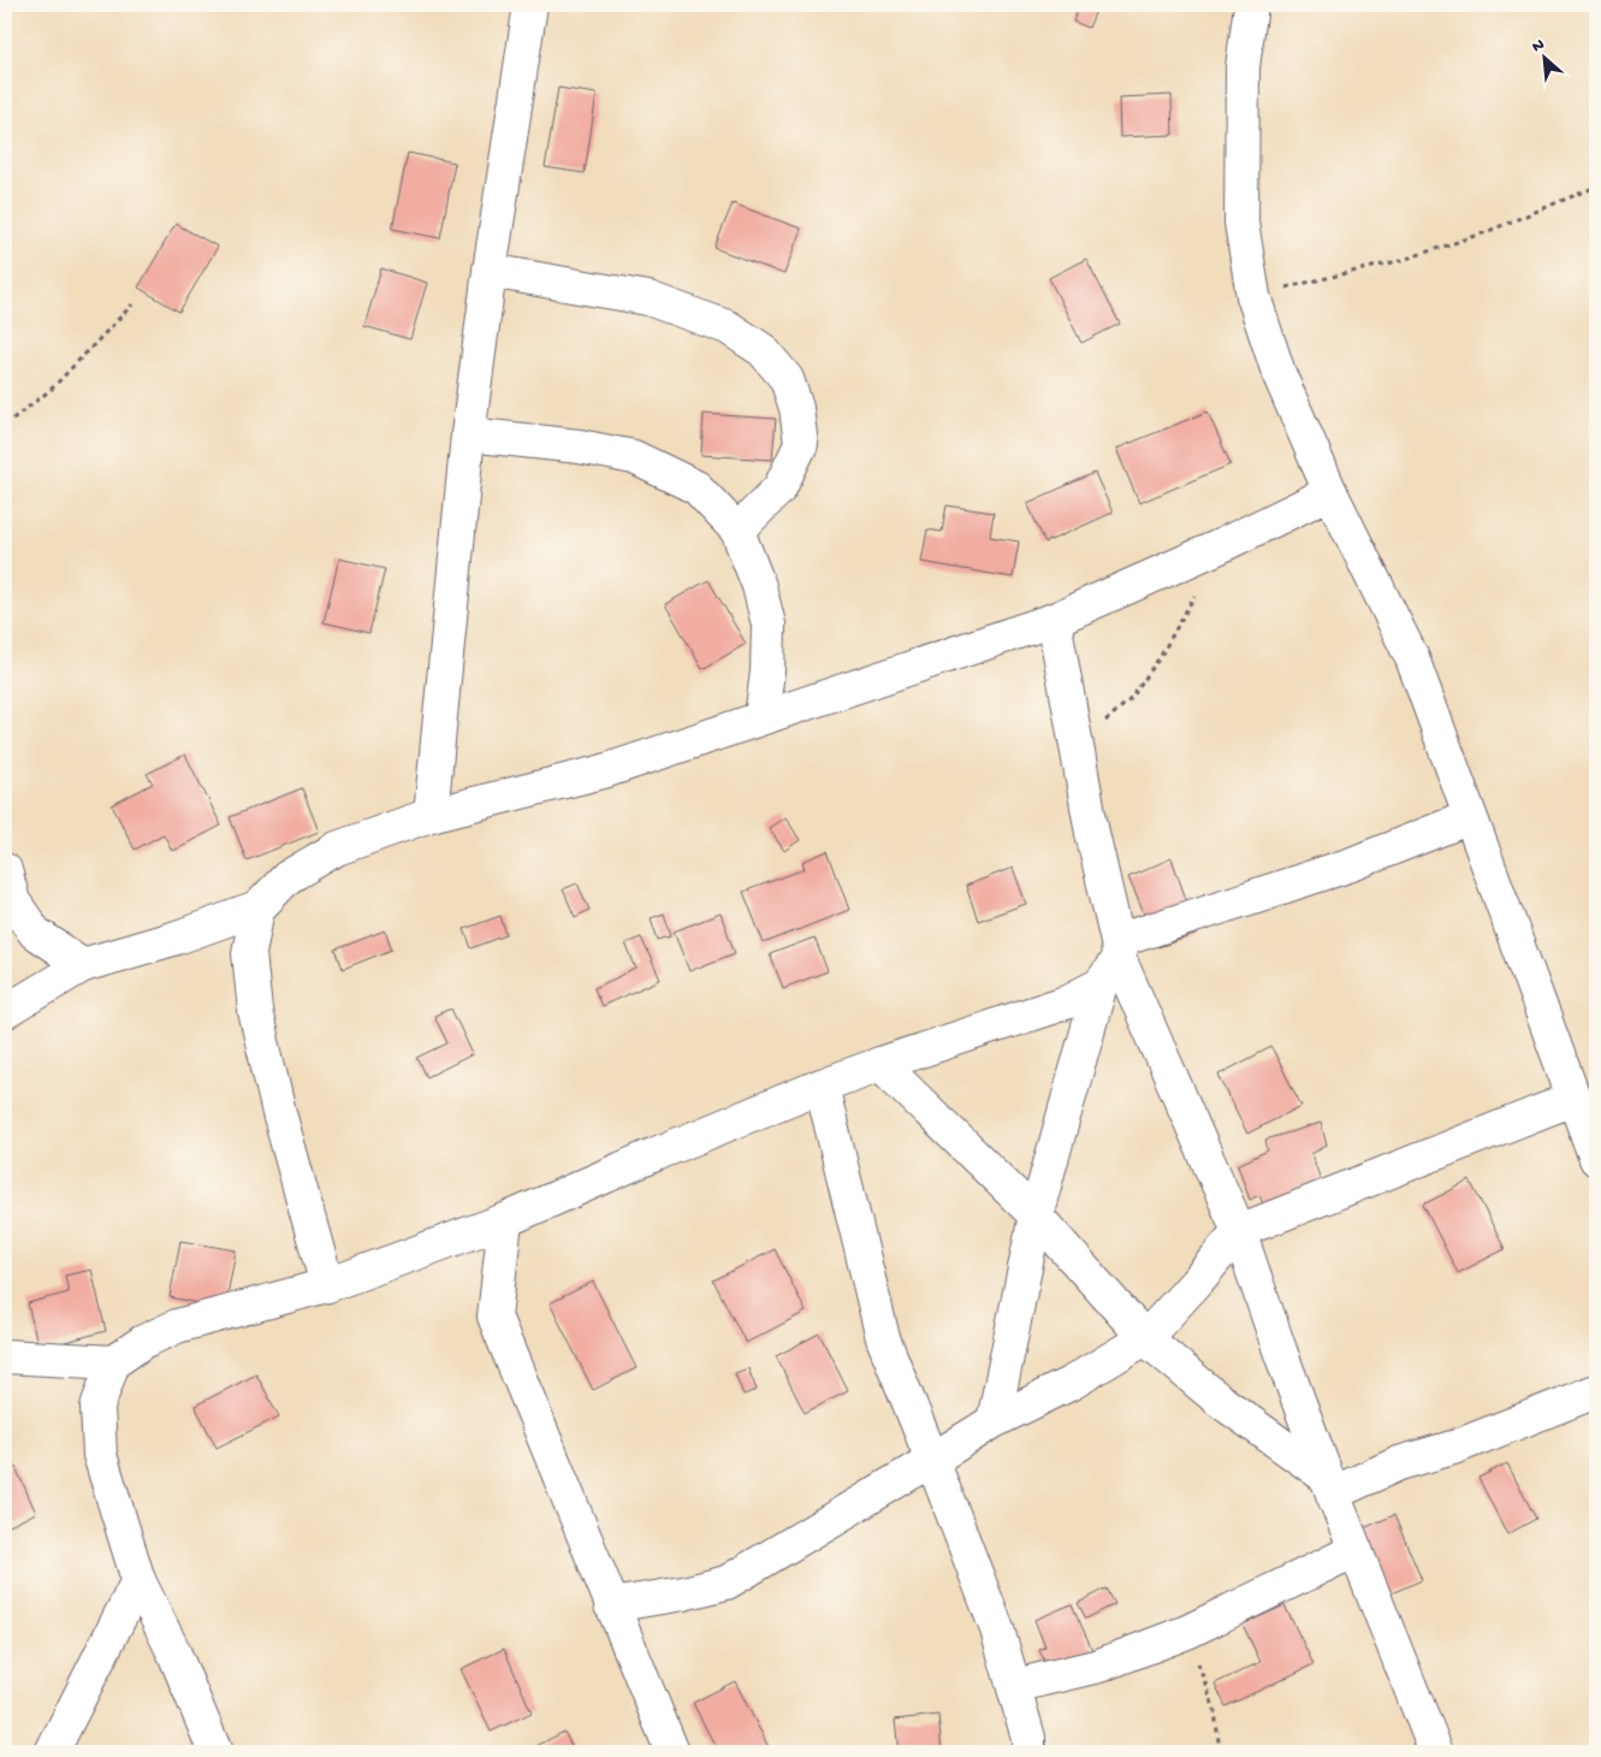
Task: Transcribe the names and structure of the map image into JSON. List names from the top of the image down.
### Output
{
  "north": "top left"
}
